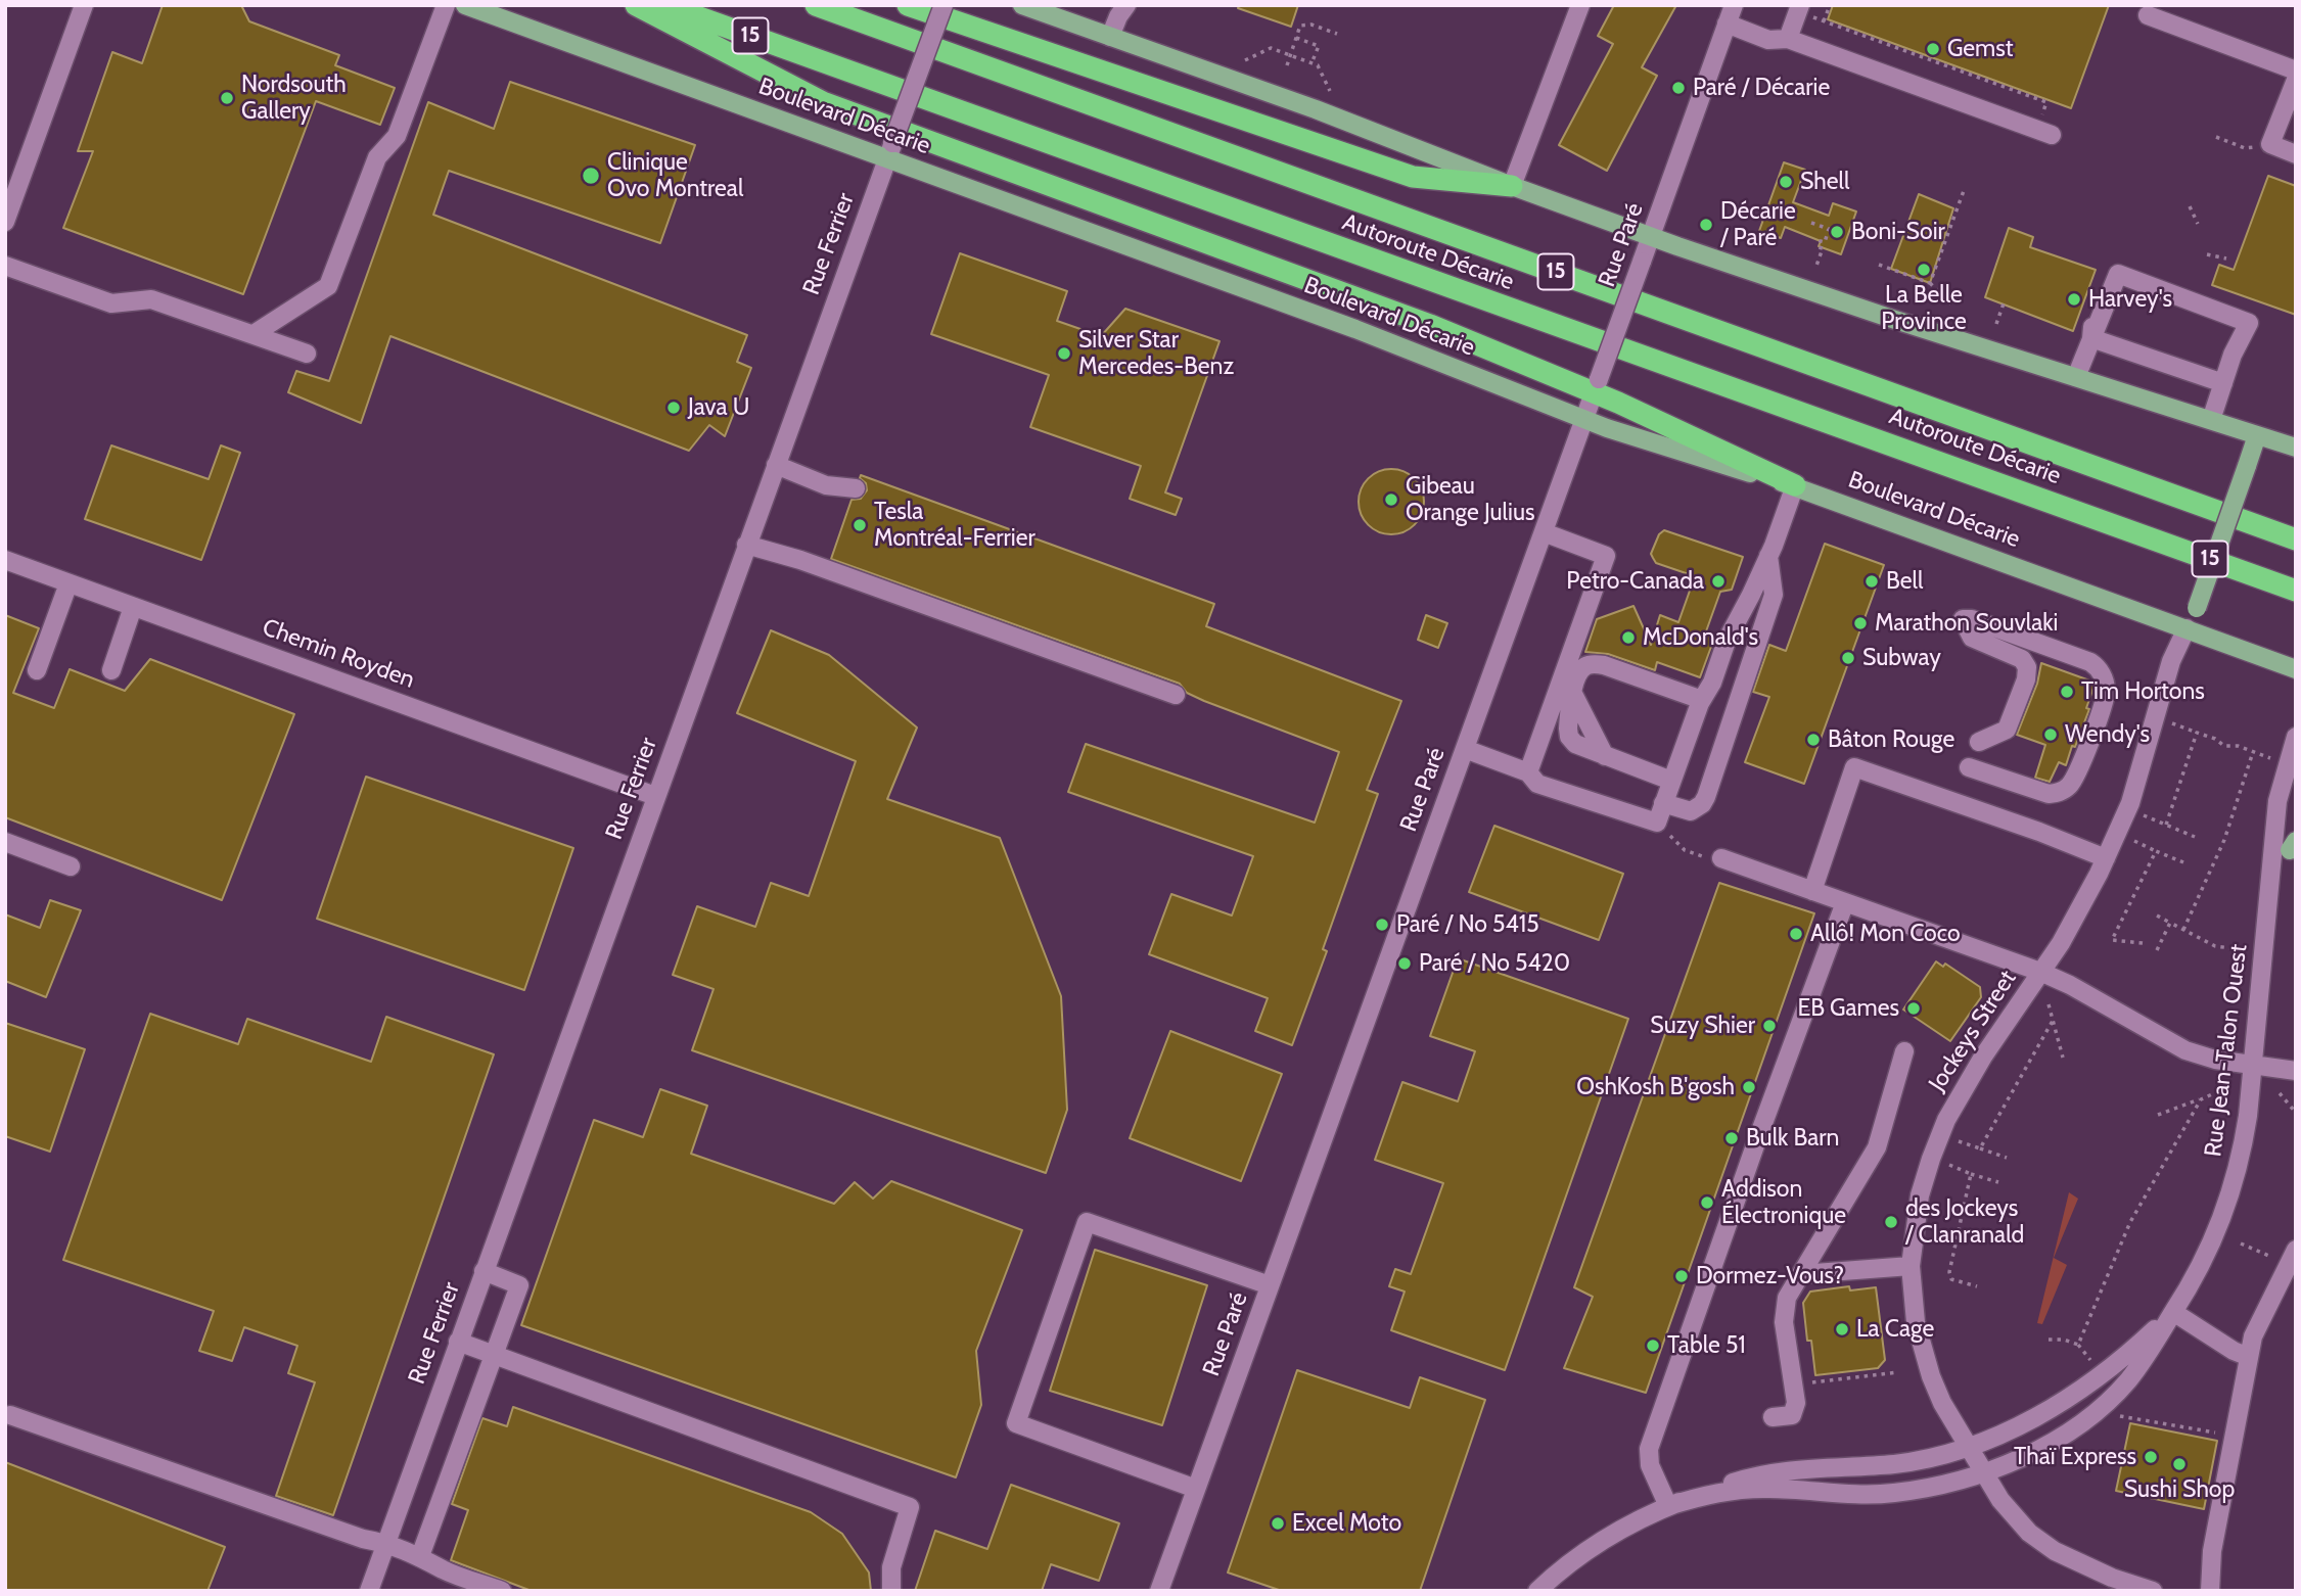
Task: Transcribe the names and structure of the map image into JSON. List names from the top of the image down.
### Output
{
  "streets": {
    "highway": ["15", "Autoroute Décarie"],
    "main road": ["Boulevard Décarie"],
    "street": [
      "Rue Ferrier",
      "Rue Paré",
      "Chemin Royden",
      "Jockeys Street",
      "Rue Jean-Talon Ouest"
    ]
  },
  "crossings": [
    ["Boulevard Décarie", "Rue Ferrier"],
    ["Boulevard Décarie", "Rue Paré"],
    ["Boulevard Décarie", "Jockeys Street"],
    ["Rue Ferrier", "Chemin Royden"],
    ["Jockeys Street", "Rue Jean-Talon Ouest"]
  ],
  "places": [
    "Gemst",
    "Paré / Décarie",
    "Nordsouth Gallery",
    "Clinique Ovo Montreal",
    "Shell",
    "Décarie / Paré",
    "Boni-Soir",
    "La Belle Province",
    "Harvey's",
    "Silver Star Mercedes-Benz",
    "Java U",
    "Gibeau Orange Julius",
    "Tesla Montréal-Ferrier",
    "Petro-Canada",
    "Bell",
    "Marathon Souvlaki",
    "McDonald's",
    "Subway",
    "Tim Hortons",
    "Wendy's",
    "Bâton Rouge",
    "Paré / No 5415",
    "Allô! Mon Coco",
    "Paré / No 5420",
    "EB Games",
    "Suzy Shier",
    "OshKosh B'gosh",
    "Bulk Barn",
    "Addison Électronique",
    "des Jockeys / Clanranald",
    "Dormez-Vous?",
    "La Cage",
    "Table 51",
    "Thaï Express",
    "Sushi Shop",
    "Excel Moto"
  ]
}
